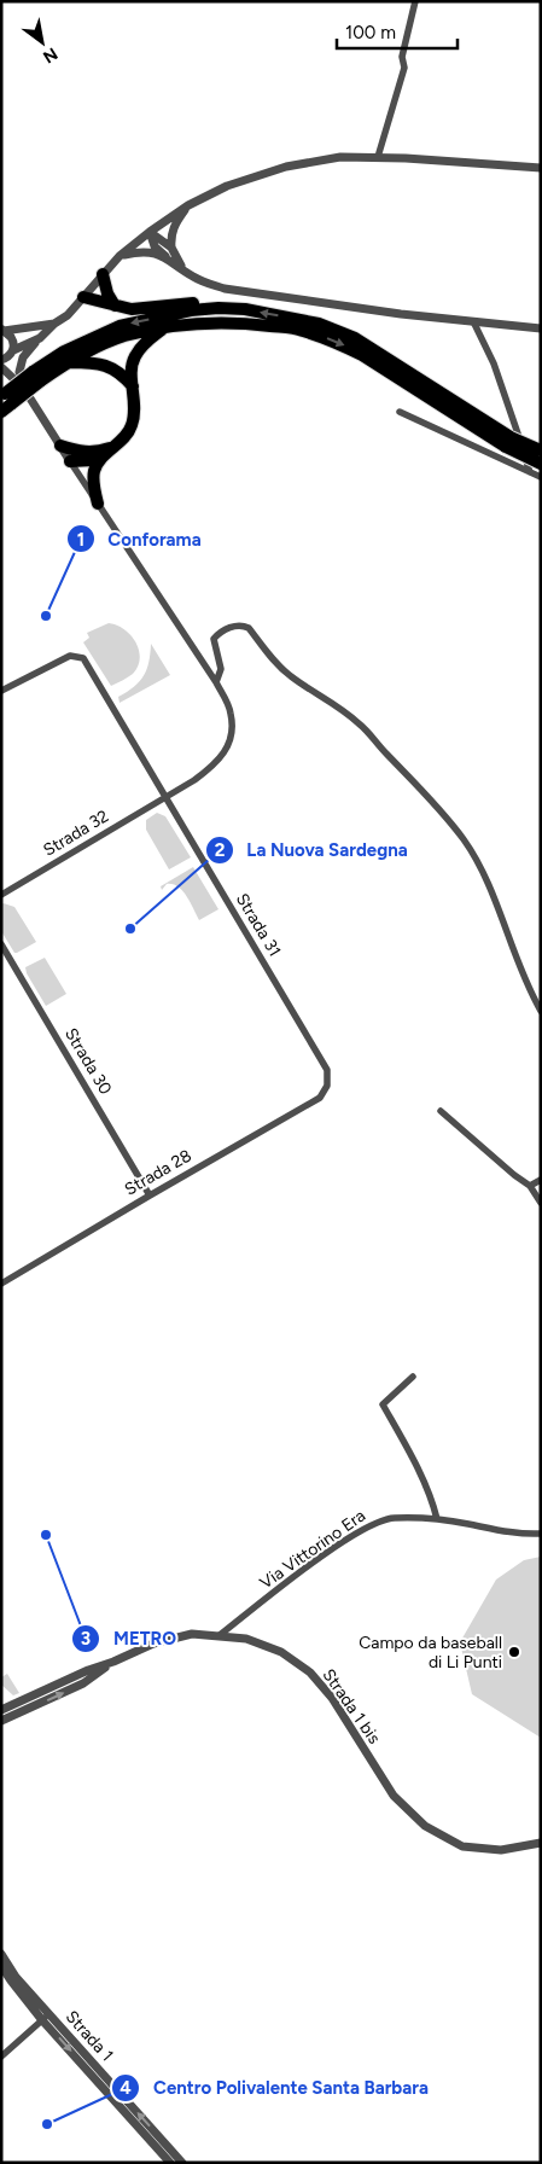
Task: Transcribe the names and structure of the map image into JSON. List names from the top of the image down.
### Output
{
  "streets": {
    "street": [
      "Strada 32",
      "Strada 31",
      "Strada 30",
      "Strada 28",
      "Via Vittorino Era",
      "Strada 1 bis",
      "Strada 1"
    ]
  },
  "crossings": [
    ["Strada 32", "Strada 31"],
    ["Strada 31", "Strada 28"],
    ["Strada 30", "Strada 28"],
    ["Via Vittorino Era", "Strada 1 bis"]
  ],
  "places": [
    "Conforama",
    "La Nuova Sardegna",
    "METRO",
    "Campo da baseball di Li Punti",
    "Centro Polivalente Santa Barbara"
  ],
  "scale_bar": "100 m",
  "north": "bottom right"
}
